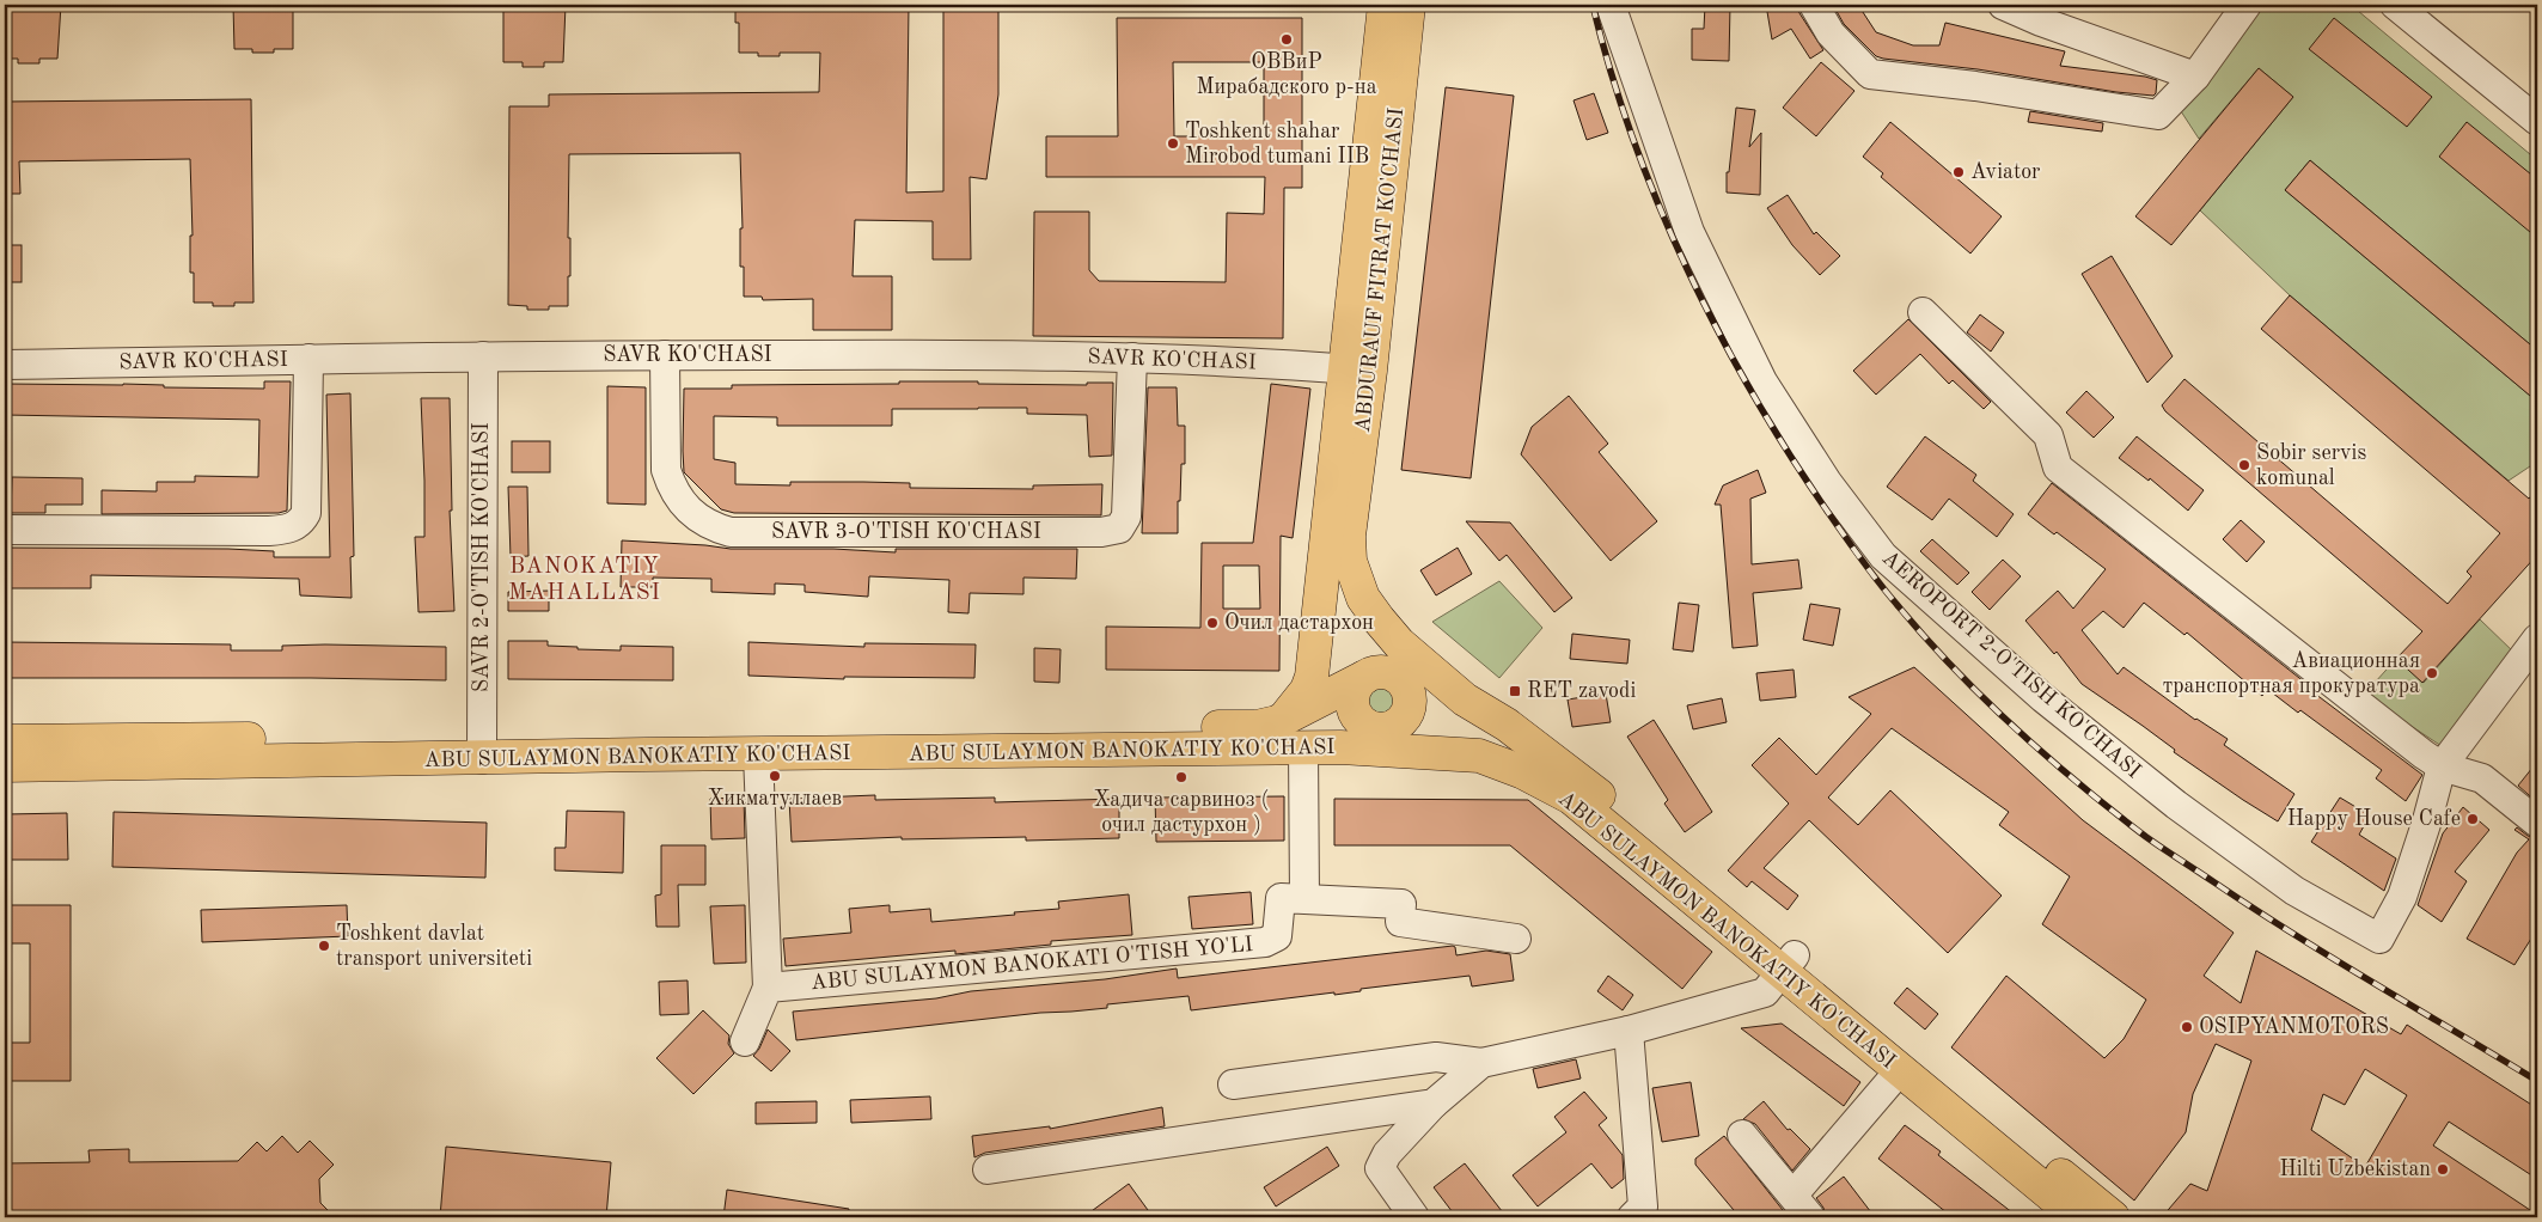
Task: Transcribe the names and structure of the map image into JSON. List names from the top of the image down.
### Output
{
  "streets": {
    "main road": ["ABDURAUF FITRAT KO'CHASI", "ABU SULAYMON BANOKATIY KO'CHASI"],
    "street": [
      "SAVR KO'CHASI",
      "SAVR 3-O'TISH KO'CHASI",
      "SAVR 2-O'TISH KO'CHASI",
      "AEROPORT 2-O'TISH KO'CHASI",
      "ABU SULAYMON BANOKATI O'TISH YO'LI"
    ]
  },
  "crossings": [
    ["ABDURAUF FITRAT KO'CHASI", "SAVR KO'CHASI"],
    ["ABDURAUF FITRAT KO'CHASI", "ABU SULAYMON BANOKATIY KO'CHASI"],
    ["SAVR KO'CHASI", "SAVR 3-O'TISH KO'CHASI"],
    ["SAVR KO'CHASI", "SAVR 2-O'TISH KO'CHASI"],
    ["SAVR 2-O'TISH KO'CHASI", "ABU SULAYMON BANOKATIY KO'CHASI"]
  ],
  "districts": ["BANOKATIY MAHALLASI"],
  "places": {
    "other": [
      "ОВВиР Мирабадского р-на",
      "Toshkent shahar Mirobod tumani IIB",
      "Aviator",
      "Sobir servis komunal",
      "Очил дастархон",
      "Авиационная транспортная прокуратура",
      "Хикматуллаев",
      "Хадича сарвиноз ( очил дастурхон )",
      "Happy House Cafe",
      "Toshkent davlat transport universiteti",
      "OSIPYANMOTORS",
      "Hilti Uzbekistan"
    ],
    "transit": ["RET zavodi"]
  }
}
